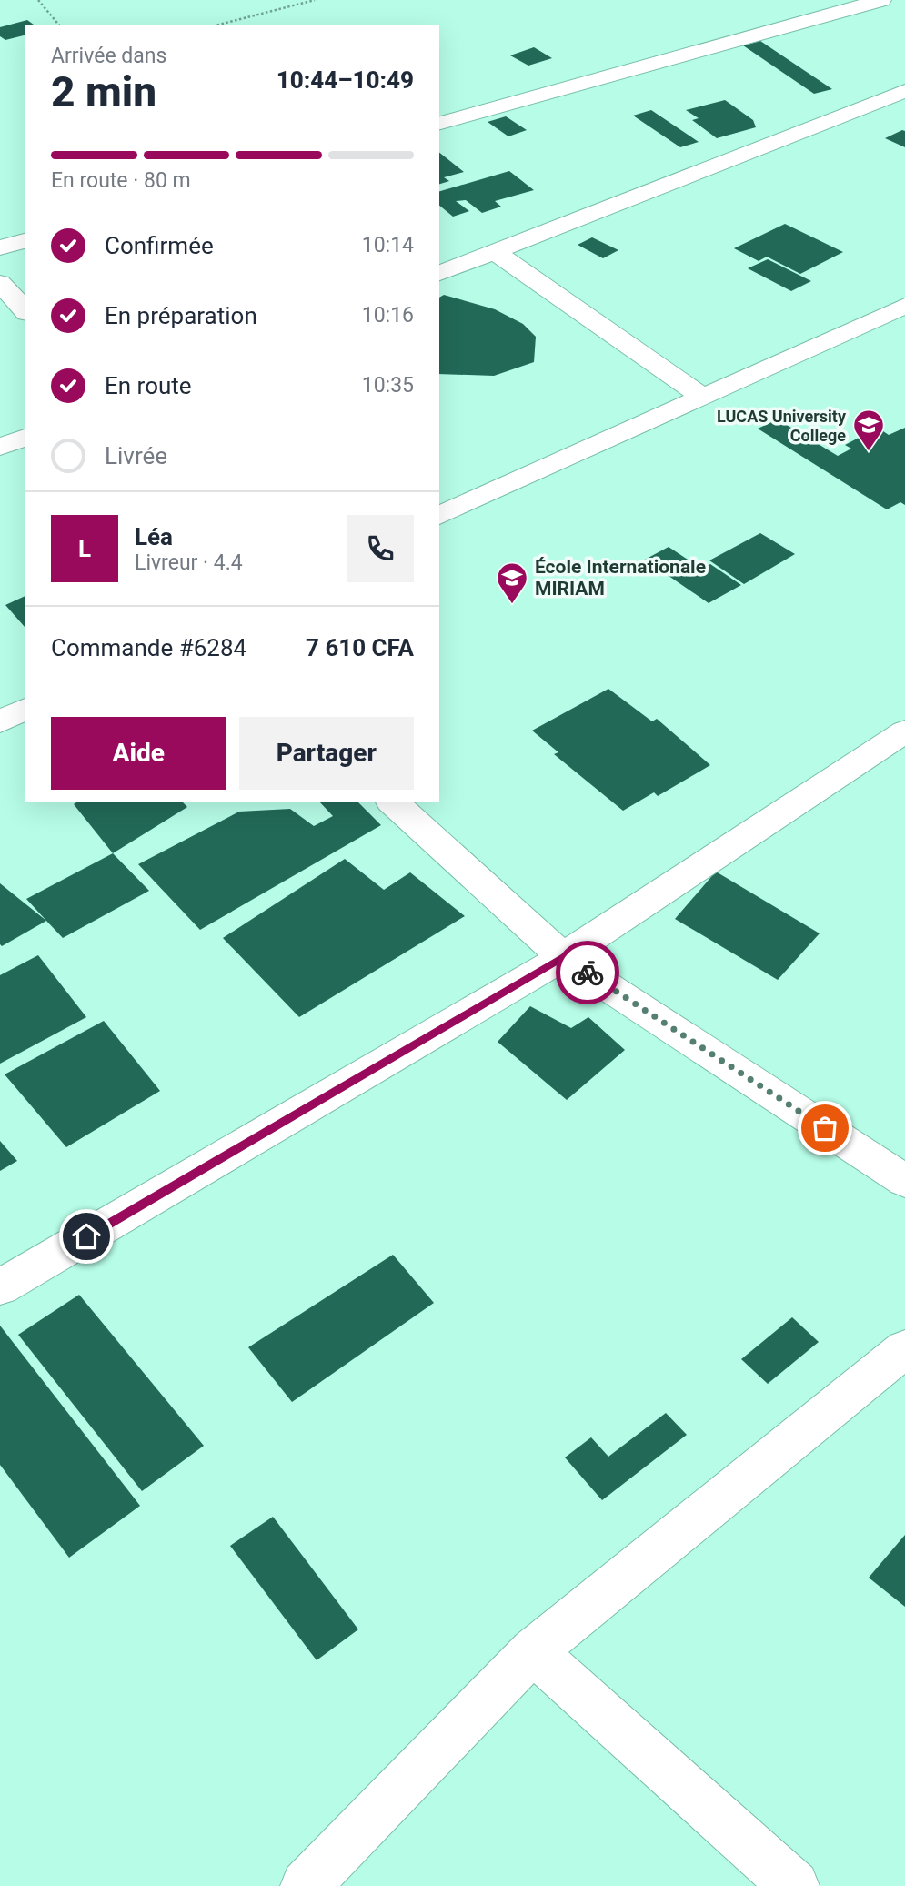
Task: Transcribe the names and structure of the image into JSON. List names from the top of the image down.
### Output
{
  "places": {
    "school or university": ["LUCAS University College", "École Internationale MIRIAM"]
  },
  "page": {
    "heading": ["2 min", "Arrivée dans", "10:44–10:49"],
    "panel": [
      "Léa",
      "Livreur · 4.4",
      "Commande #6284",
      "7 610 CFA"
    ],
    "bar": "En route · 80 m",
    "list": [
      ["Confirmée", "10:14"],
      ["En préparation", "10:16"],
      ["En route", "10:35"],
      "Livrée"
    ],
    "round": "L",
    "buttons": ["Aide", "Partager"]
  }
}
